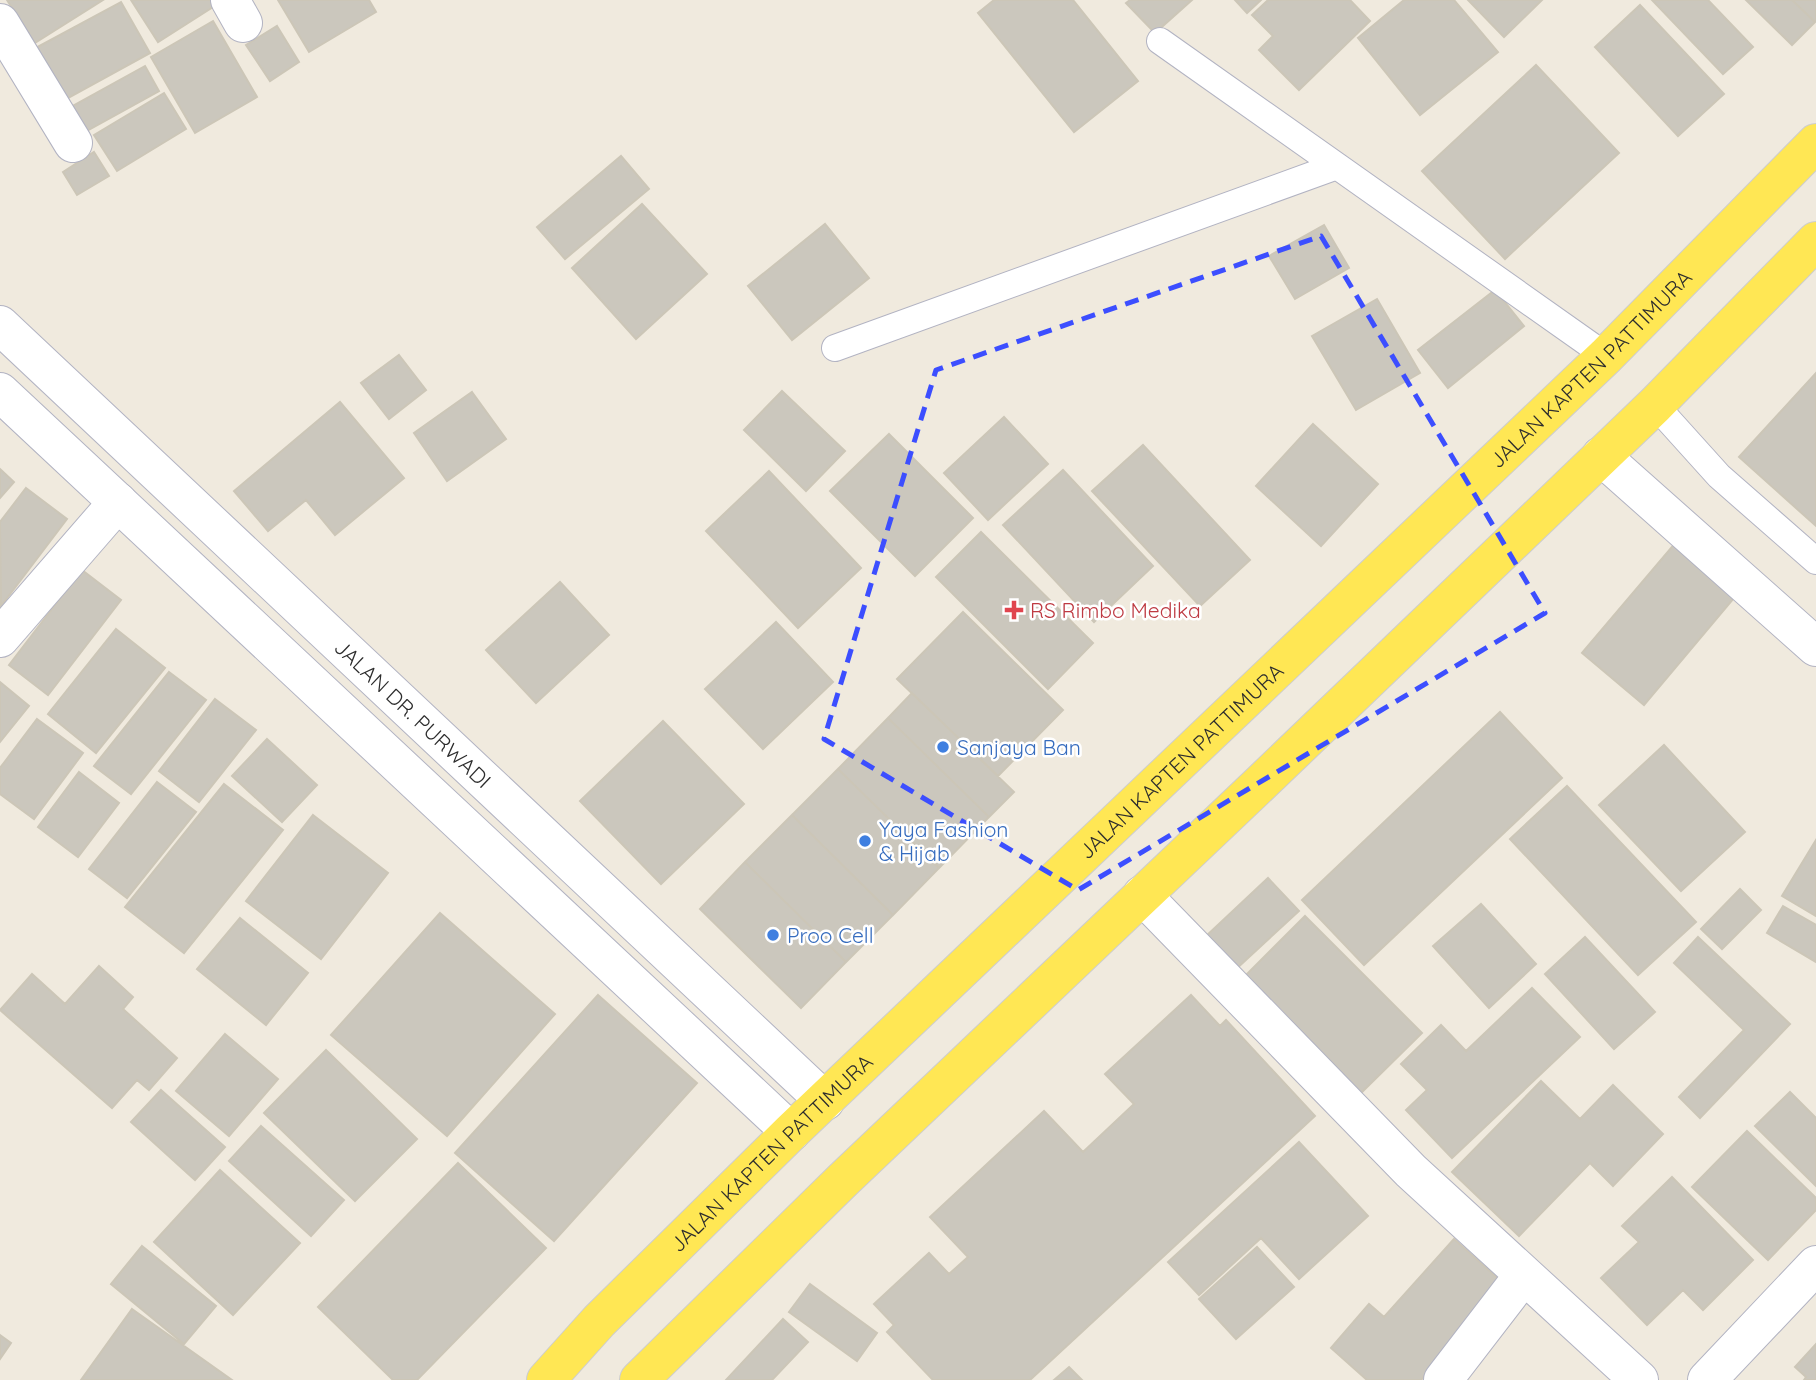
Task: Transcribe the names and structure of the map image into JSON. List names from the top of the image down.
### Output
{
  "streets": {
    "main road": ["JALAN KAPTEN PATTIMURA"],
    "street": ["JALAN DR. PURWADI"]
  },
  "crossings": [
    ["JALAN KAPTEN PATTIMURA", "JALAN DR. PURWADI"]
  ],
  "places": {
    "health": ["RS Rimbo Medika"],
    "other": ["Sanjaya Ban", "Yaya Fashion & Hijab", "Proo Cell"]
  }
}
